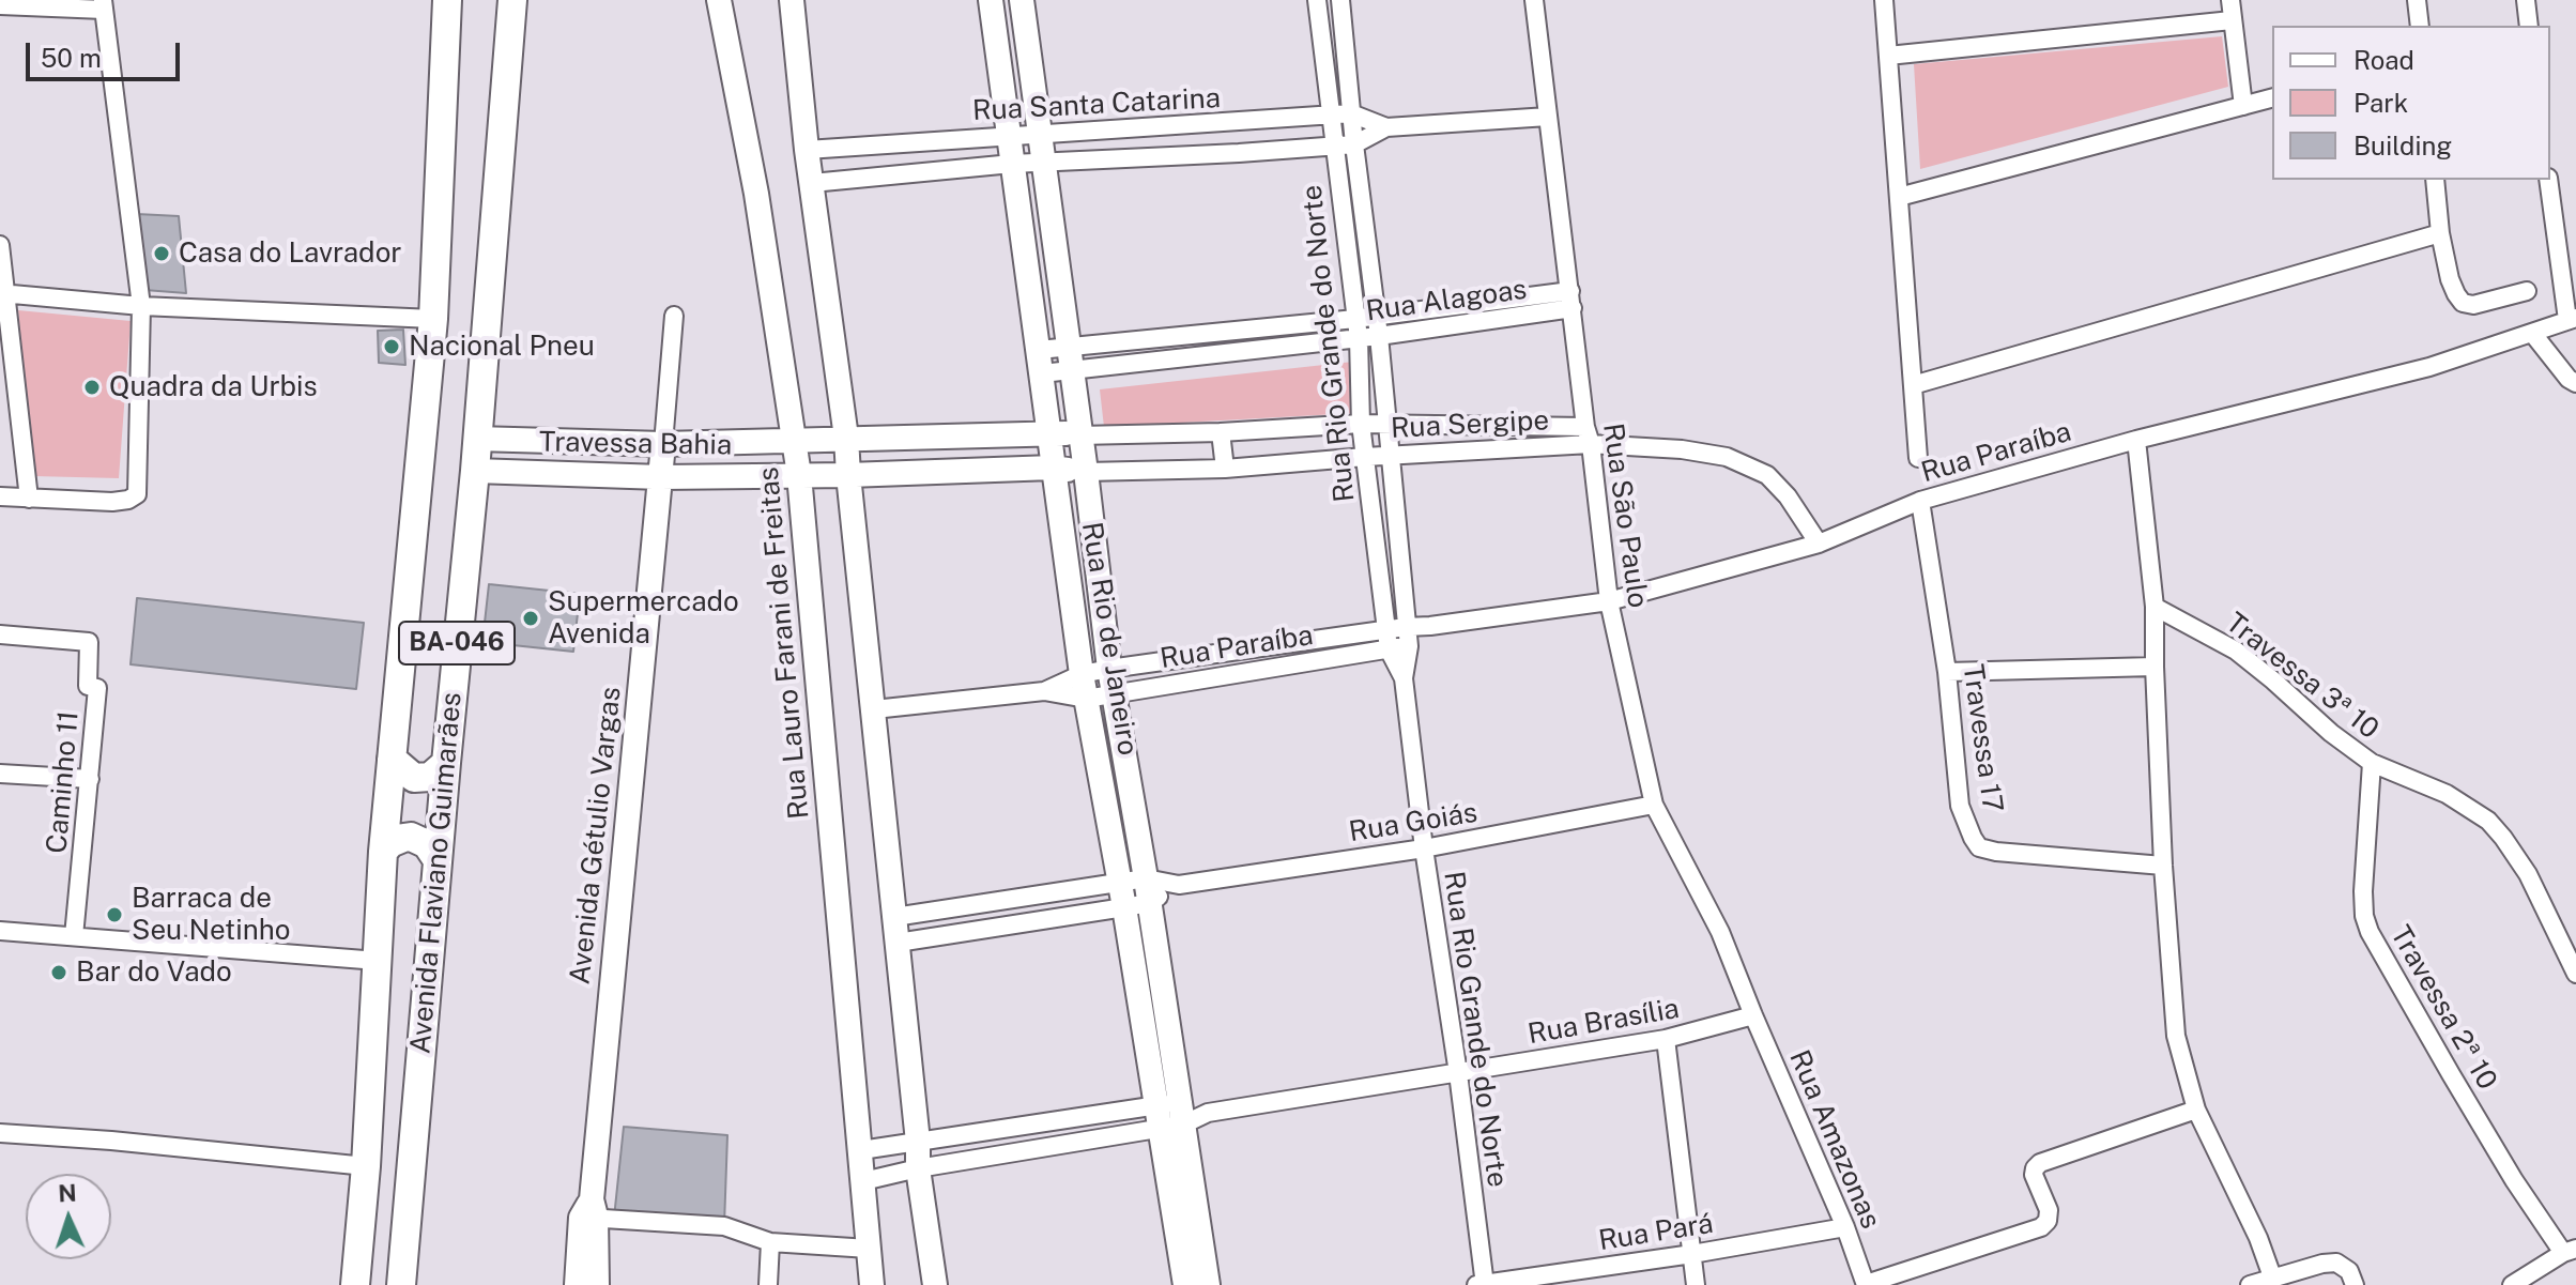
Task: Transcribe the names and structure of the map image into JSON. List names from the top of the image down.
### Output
{
  "streets": {
    "main road": ["BA-046", "Avenida Flaviano Guimarães"],
    "street": [
      "Rua Santa Catarina",
      "Rua Alagoas",
      "Rua Rio Grande do Norte",
      "Rua Sergipe",
      "Travessa Bahia",
      "Rua Paraíba",
      "Rua São Paulo",
      "Rua Rio de Janeiro",
      "Rua Lauro Farani de Freitas",
      "Travessa 3ª 10",
      "Travessa 17",
      "Caminho 11",
      "Rua Goiás",
      "Avenida Gétulio Vargas",
      "Travessa 2ª 10",
      "Rua Brasília",
      "Rua Amazonas",
      "Rua Pará"
    ]
  },
  "crossings": [
    ["Rua Santa Catarina", "Rua Rio Grande do Norte"],
    ["Rua Santa Catarina", "Rua São Paulo"],
    ["Rua Santa Catarina", "Rua Rio de Janeiro"],
    ["Rua Alagoas", "Rua Rio Grande do Norte"],
    ["Rua Alagoas", "Rua São Paulo"],
    ["Rua Alagoas", "Rua Rio de Janeiro"],
    ["Rua Rio Grande do Norte", "Rua Sergipe"],
    ["Rua Rio Grande do Norte", "Rua Paraíba"],
    ["Rua Rio Grande do Norte", "Rua Goiás"],
    ["Rua Rio Grande do Norte", "Rua Brasília"],
    ["Rua Rio Grande do Norte", "Rua Pará"],
    ["Rua Sergipe", "Travessa Bahia"],
    ["Rua Sergipe", "Rua Paraíba"],
    ["Rua Sergipe", "Rua São Paulo"],
    ["Rua Sergipe", "Rua Rio de Janeiro"],
    ["Travessa Bahia", "Rua Rio de Janeiro"],
    ["Travessa Bahia", "Rua Lauro Farani de Freitas"],
    ["Travessa Bahia", "Avenida Gétulio Vargas"],
    ["Travessa Bahia", "Avenida Flaviano Guimarães"],
    ["Rua Paraíba", "Rua São Paulo"],
    ["Rua Paraíba", "Rua Rio de Janeiro"],
    ["Rua Paraíba", "Travessa 17"],
    ["Rua São Paulo", "Rua Goiás"],
    ["Rua São Paulo", "Rua Brasília"],
    ["Rua São Paulo", "Rua Amazonas"],
    ["Rua Rio de Janeiro", "Rua Goiás"],
    ["Rua Rio de Janeiro", "Rua Brasília"],
    ["Rua Lauro Farani de Freitas", "Rua Brasília"],
    ["Travessa 3ª 10", "Travessa 2ª 10"],
    ["Rua Brasília", "Rua Amazonas"],
    ["Rua Amazonas", "Rua Pará"]
  ],
  "places": [
    "Casa do Lavrador",
    "Nacional Pneu",
    "Quadra da Urbis",
    "Supermercado Avenida",
    "Barraca de Seu Netinho",
    "Bar do Vado"
  ],
  "legend": ["Road", "Park", "Building"],
  "scale_bar": "50 m",
  "north": "top"
}
